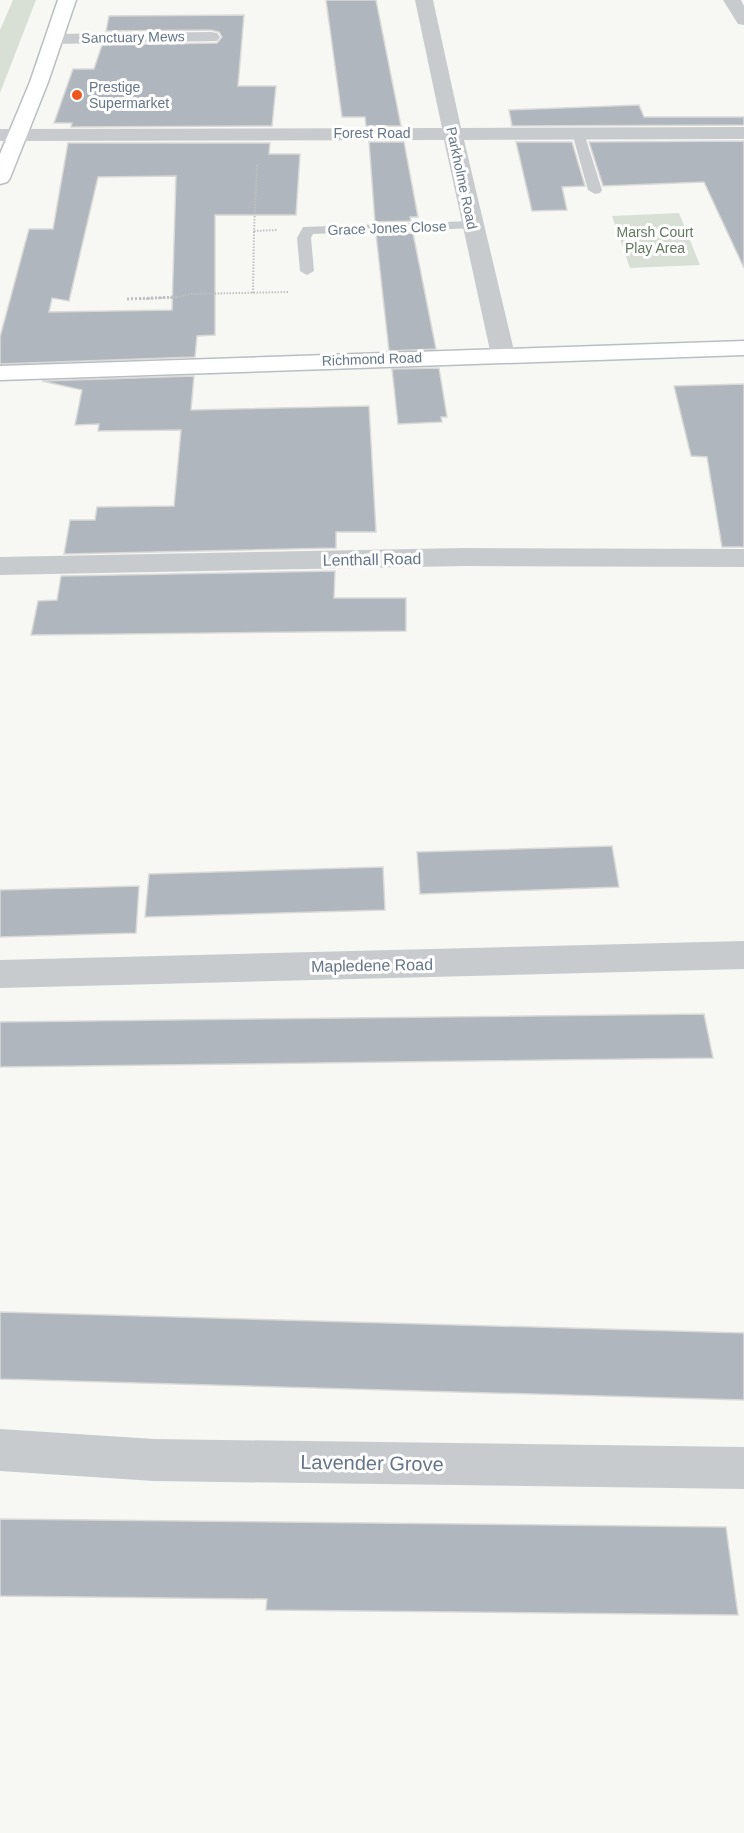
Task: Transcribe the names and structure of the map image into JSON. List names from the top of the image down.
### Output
{
  "streets": {
    "street": [
      "Sanctuary Mews",
      "Forest Road",
      "Parkholme Road",
      "Richmond Road",
      "Lenthall Road",
      "Mapledene Road",
      "Lavender Grove"
    ],
    "lane": ["Grace Jones Close"]
  },
  "crossings": [
    ["Forest Road", "Parkholme Road"],
    ["Parkholme Road", "Grace Jones Close"],
    ["Parkholme Road", "Richmond Road"]
  ],
  "parks": ["Marsh Court Play Area"],
  "places": ["Prestige Supermarket"]
}
